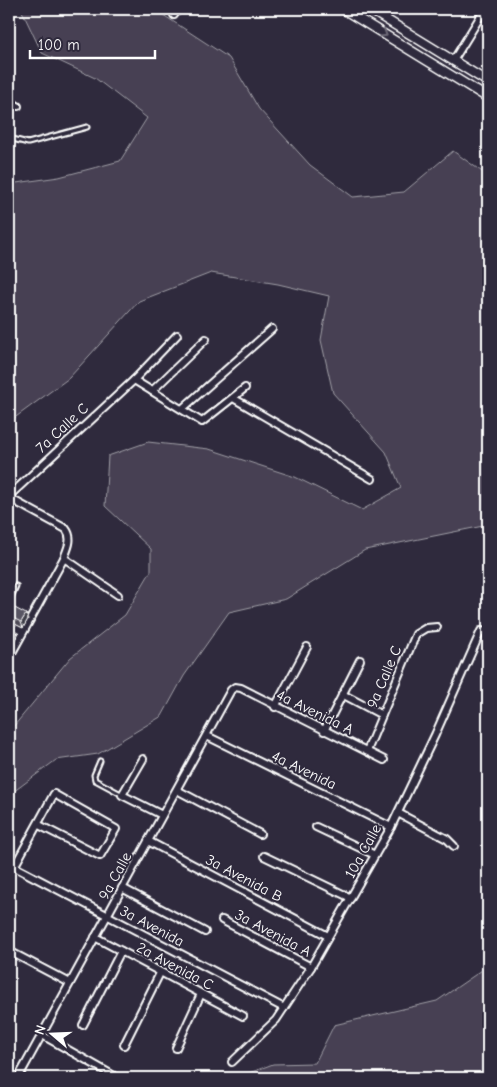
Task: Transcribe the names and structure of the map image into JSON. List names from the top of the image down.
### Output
{
  "streets": {
    "street": [
      "7a Calle C",
      "9a Calle C",
      "4a Avenida A",
      "4a Avenida",
      "10a Calle",
      "9a Calle",
      "3a Avenida B",
      "3a Avenida",
      "3a Avenida A",
      "2a Avenida C"
    ]
  },
  "crossings": [
    ["9a Calle C", "4a Avenida A"],
    ["4a Avenida A", "9a Calle"],
    ["4a Avenida", "10a Calle"],
    ["4a Avenida", "9a Calle"],
    ["10a Calle", "3a Avenida B"],
    ["10a Calle", "3a Avenida"],
    ["10a Calle", "3a Avenida A"],
    ["9a Calle", "3a Avenida B"],
    ["9a Calle", "3a Avenida"],
    ["9a Calle", "2a Avenida C"]
  ],
  "scale_bar": "100 m",
  "north": "left"
}
